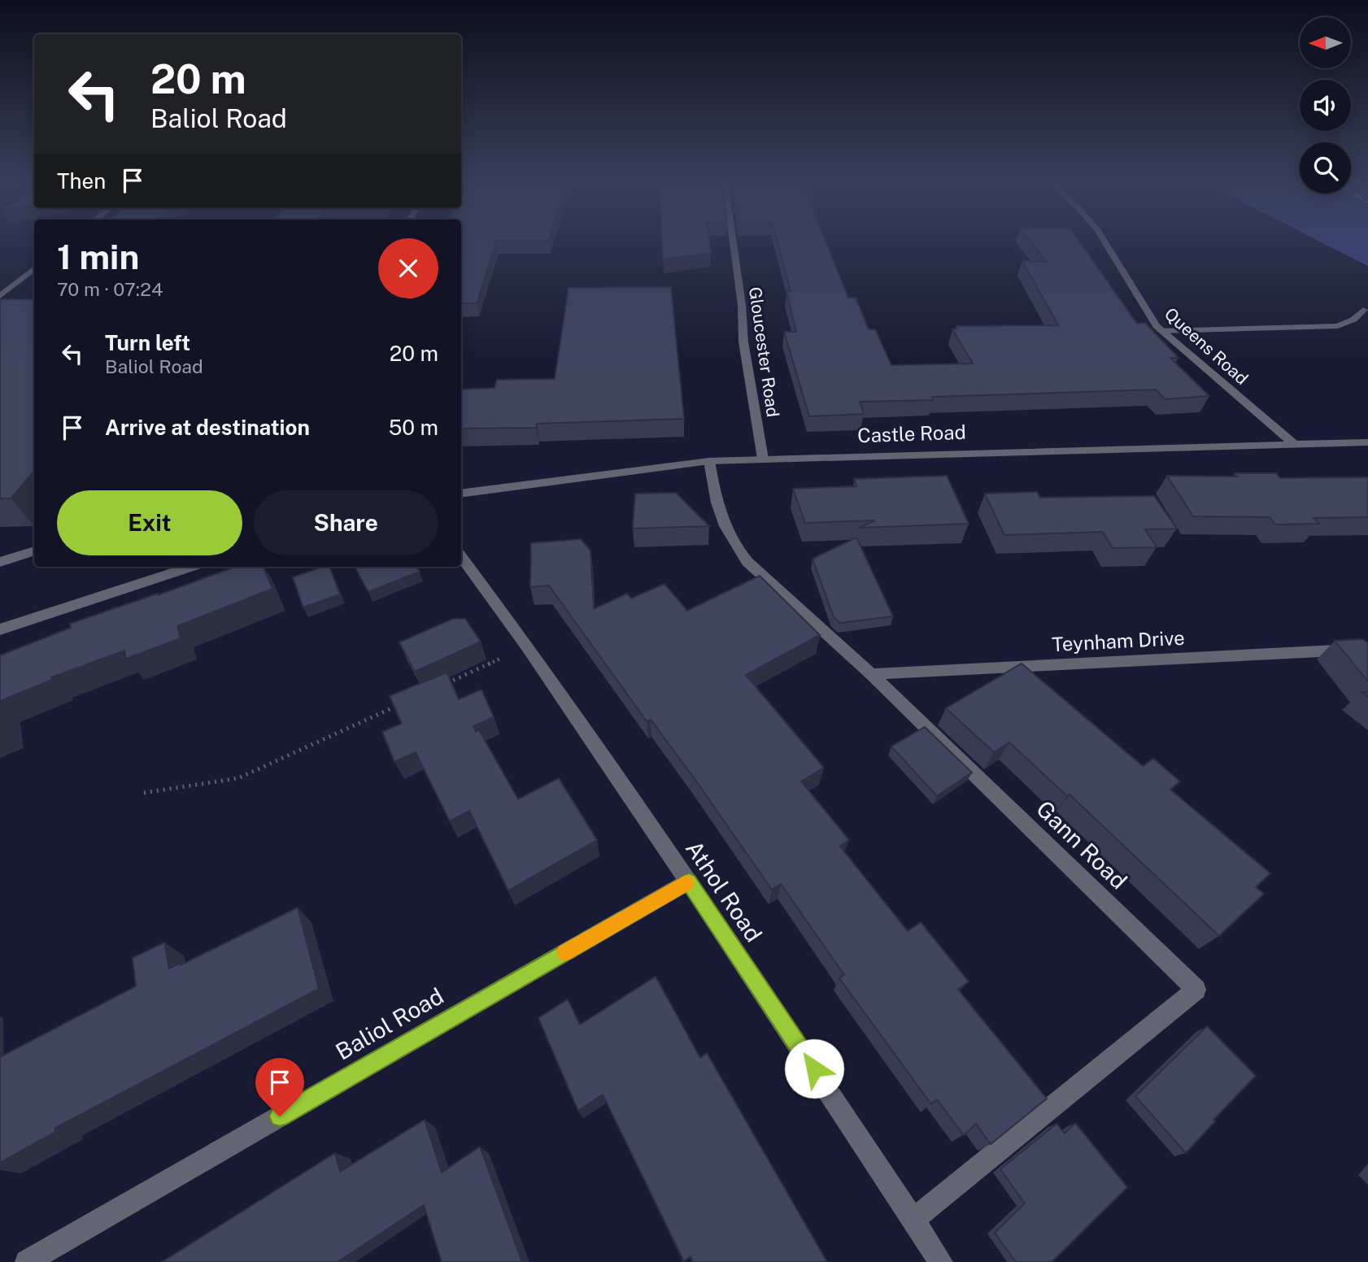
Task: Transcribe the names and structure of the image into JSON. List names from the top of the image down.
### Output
{
  "streets": {
    "street": [
      "Queens Road",
      "Gloucester Road",
      "Castle Road",
      "Teynham Drive",
      "Gann Road",
      "Athol Road",
      "Baliol Road"
    ]
  },
  "crossings": [
    ["Queens Road", "Castle Road"],
    ["Gloucester Road", "Castle Road"],
    ["Castle Road", "Gann Road"],
    ["Teynham Drive", "Gann Road"],
    ["Gann Road", "Athol Road"],
    ["Athol Road", "Baliol Road"]
  ],
  "north": "left",
  "page": {
    "turn": ["20 m", "Baliol Road"],
    "then": "Then",
    "heading": ["1 min", "70 m · 07:24"],
    "list": [
      {
        "name": "Turn left",
        "note": "Baliol Road",
        "value": "20 m"
      },
      {
        "name": "Arrive at destination",
        "value": "50 m"
      }
    ],
    "buttons": ["Exit", "Share"]
  }
}
